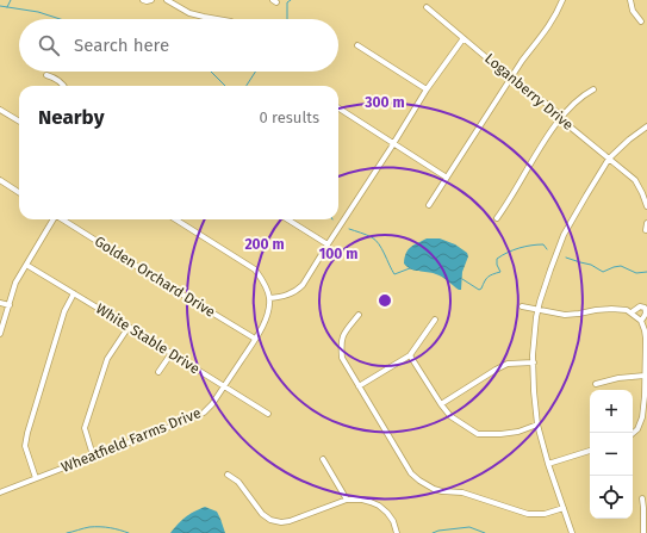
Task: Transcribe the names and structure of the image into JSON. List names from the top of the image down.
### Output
{
  "streets": {
    "street": [
      "Loganberry Drive",
      "Golden Orchard Drive",
      "White Stable Drive",
      "Wheatfield Farms Drive"
    ]
  },
  "crossings": [
    ["Golden Orchard Drive", "Wheatfield Farms Drive"],
    ["White Stable Drive", "Wheatfield Farms Drive"]
  ],
  "page": {
    "search": "Search here",
    "heading": ["Nearby", "0 results"],
    "map_buttons": ["+", "−"]
  },
  "rings": ["300 m", "200 m", "100 m"]
}
